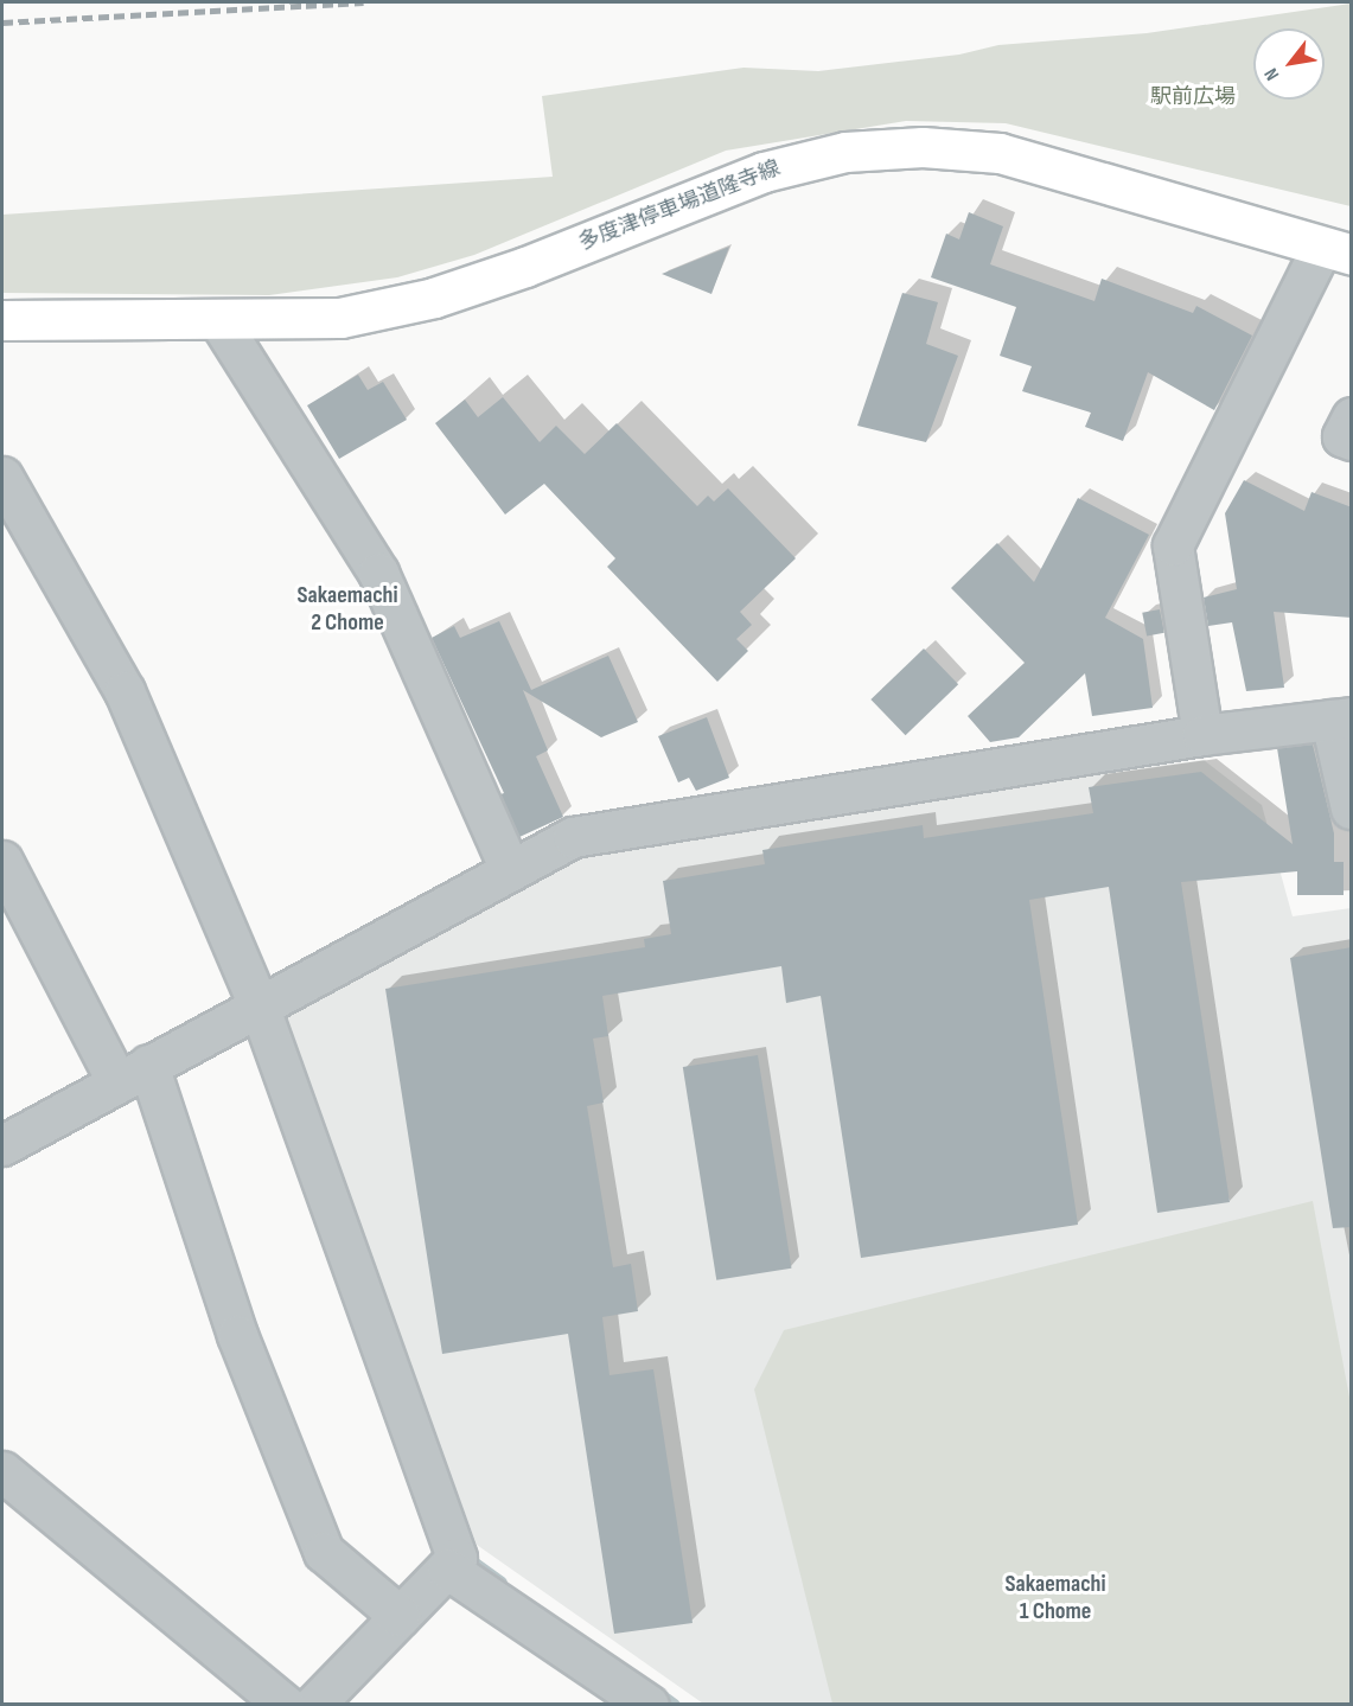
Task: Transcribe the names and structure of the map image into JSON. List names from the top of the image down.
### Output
{
  "streets": {
    "main road": ["多度津停車場道隆寺線"]
  },
  "districts": ["Sakaemachi 2 Chome", "Sakaemachi 1 Chome"],
  "parks": ["駅前広場"],
  "north": "bottom left"
}
